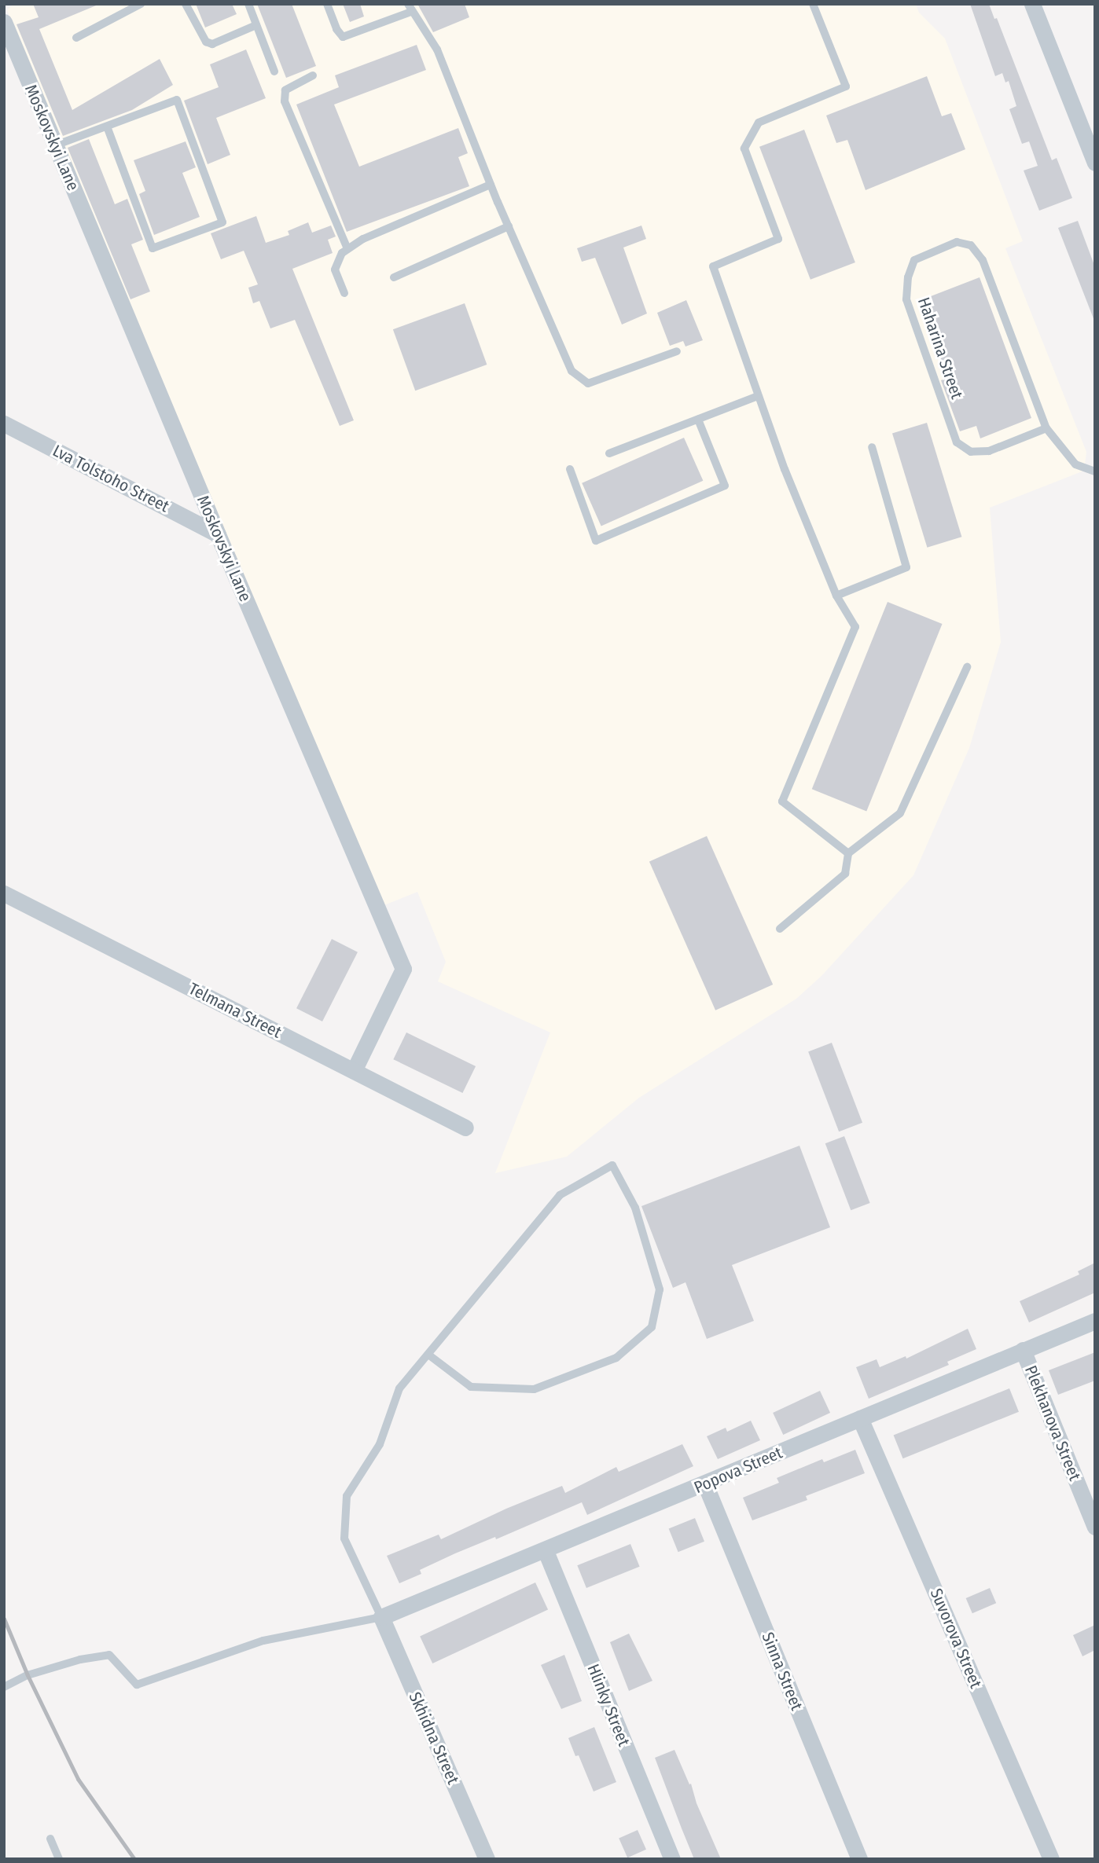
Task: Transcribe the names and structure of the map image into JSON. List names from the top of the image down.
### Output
{
  "streets": {
    "street": [
      "Moskovskyi Lane",
      "Lva Tolstoho Street",
      "Telmana Street",
      "Plekhanova Street",
      "Popova Street",
      "Suvorova Street",
      "Sinna Street",
      "Hlinky Street",
      "Skhidna Street"
    ],
    "lane": ["Haharina Street"]
  },
  "crossings": [
    ["Moskovskyi Lane", "Lva Tolstoho Street"],
    ["Moskovskyi Lane", "Telmana Street"],
    ["Plekhanova Street", "Popova Street"],
    ["Popova Street", "Suvorova Street"],
    ["Popova Street", "Sinna Street"],
    ["Popova Street", "Hlinky Street"],
    ["Popova Street", "Skhidna Street"]
  ]
}
